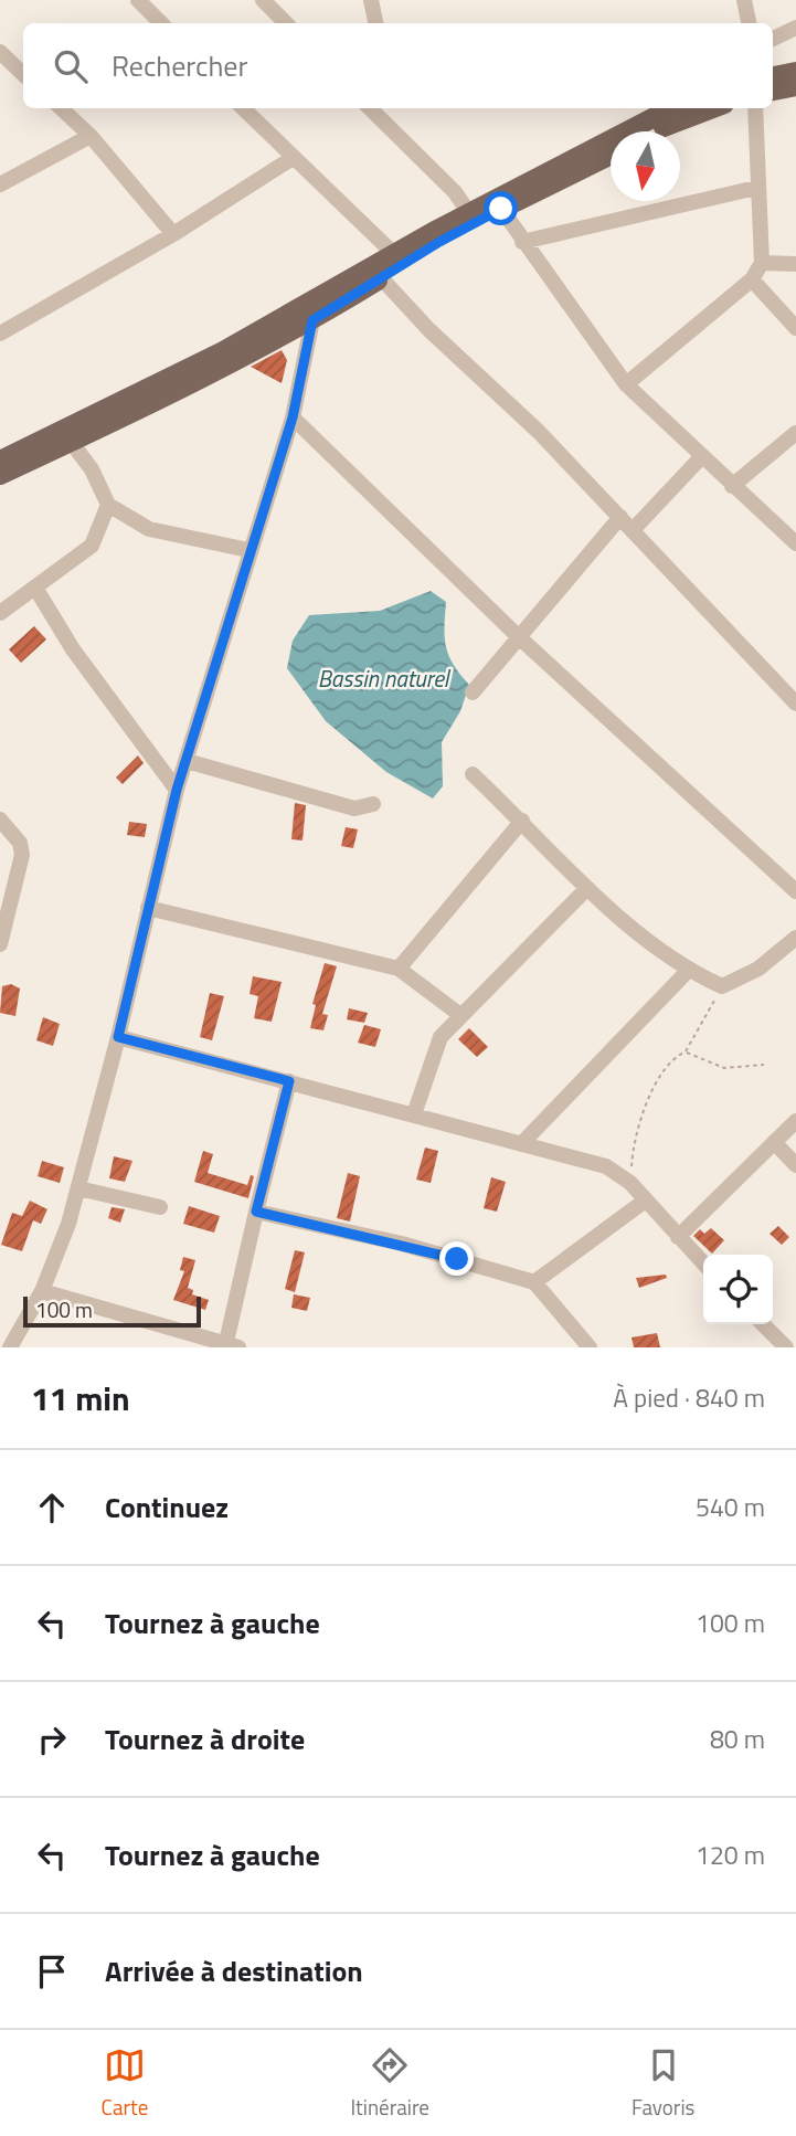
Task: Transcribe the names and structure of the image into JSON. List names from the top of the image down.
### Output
{
  "water": ["Bassin naturel"],
  "scale_bar": "100 m",
  "north": "bottom",
  "page": {
    "search": "Rechercher",
    "scale": "100 m",
    "heading": ["11 min", "À pied · 840 m"],
    "list": [
      ["Continuez", "540 m"],
      ["Tournez à gauche", "100 m"],
      ["Tournez à droite", "80 m"],
      ["Tournez à gauche", "120 m"],
      "Arrivée à destination"
    ],
    "nav": ["Carte", "Itinéraire", "Favoris"]
  }
}
